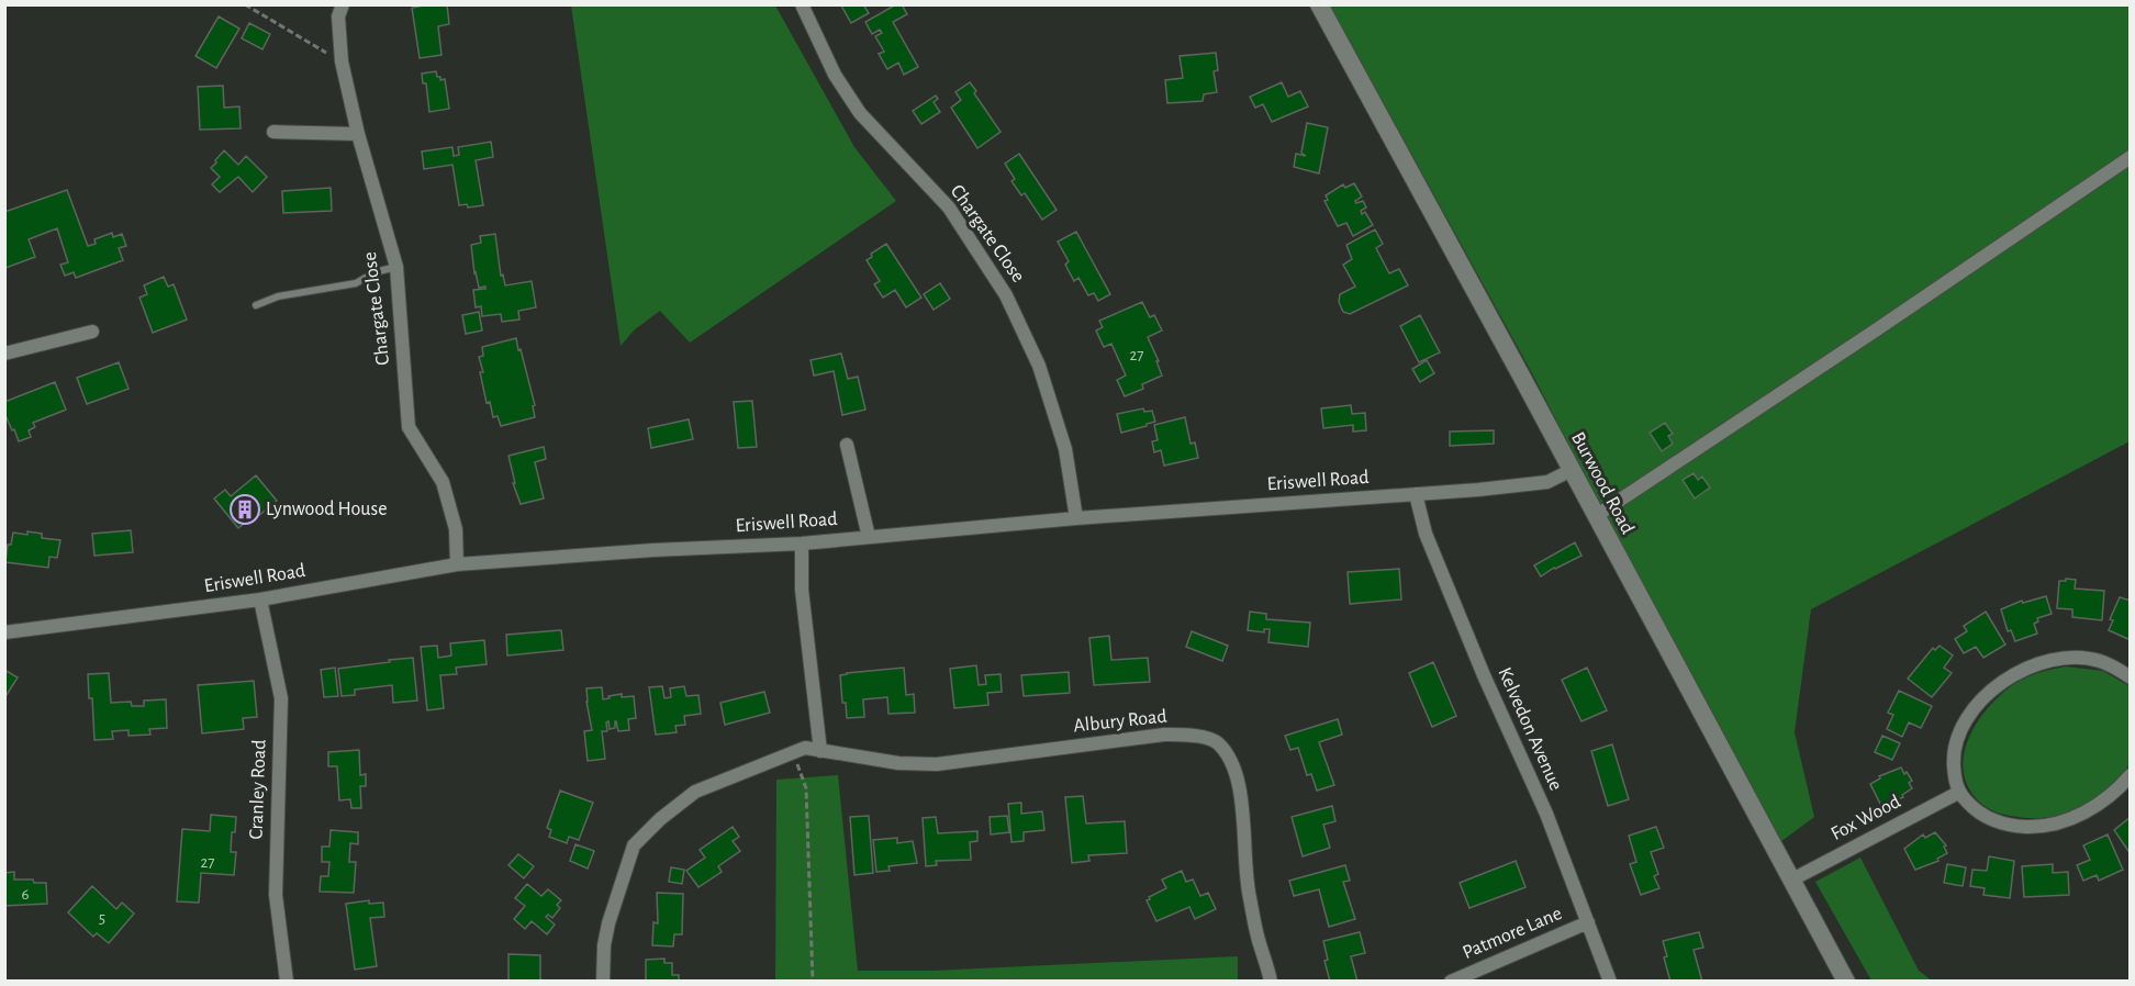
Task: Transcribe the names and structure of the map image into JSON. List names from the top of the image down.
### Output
{
  "streets": {
    "street": [
      "Chargate Close",
      "Eriswell Road",
      "Burwood Road",
      "Albury Road",
      "Kelvedon Avenue",
      "Cranley Road",
      "Fox Wood",
      "Patmore Lane"
    ]
  },
  "crossings": [
    ["Chargate Close", "Eriswell Road"],
    ["Eriswell Road", "Burwood Road"],
    ["Eriswell Road", "Kelvedon Avenue"],
    ["Eriswell Road", "Cranley Road"],
    ["Burwood Road", "Fox Wood"],
    ["Kelvedon Avenue", "Patmore Lane"]
  ],
  "places": {
    "building": ["Lynwood House"]
  },
  "house_numbers": [
    "27",
    "27",
    "6",
    "5"
  ]
}
